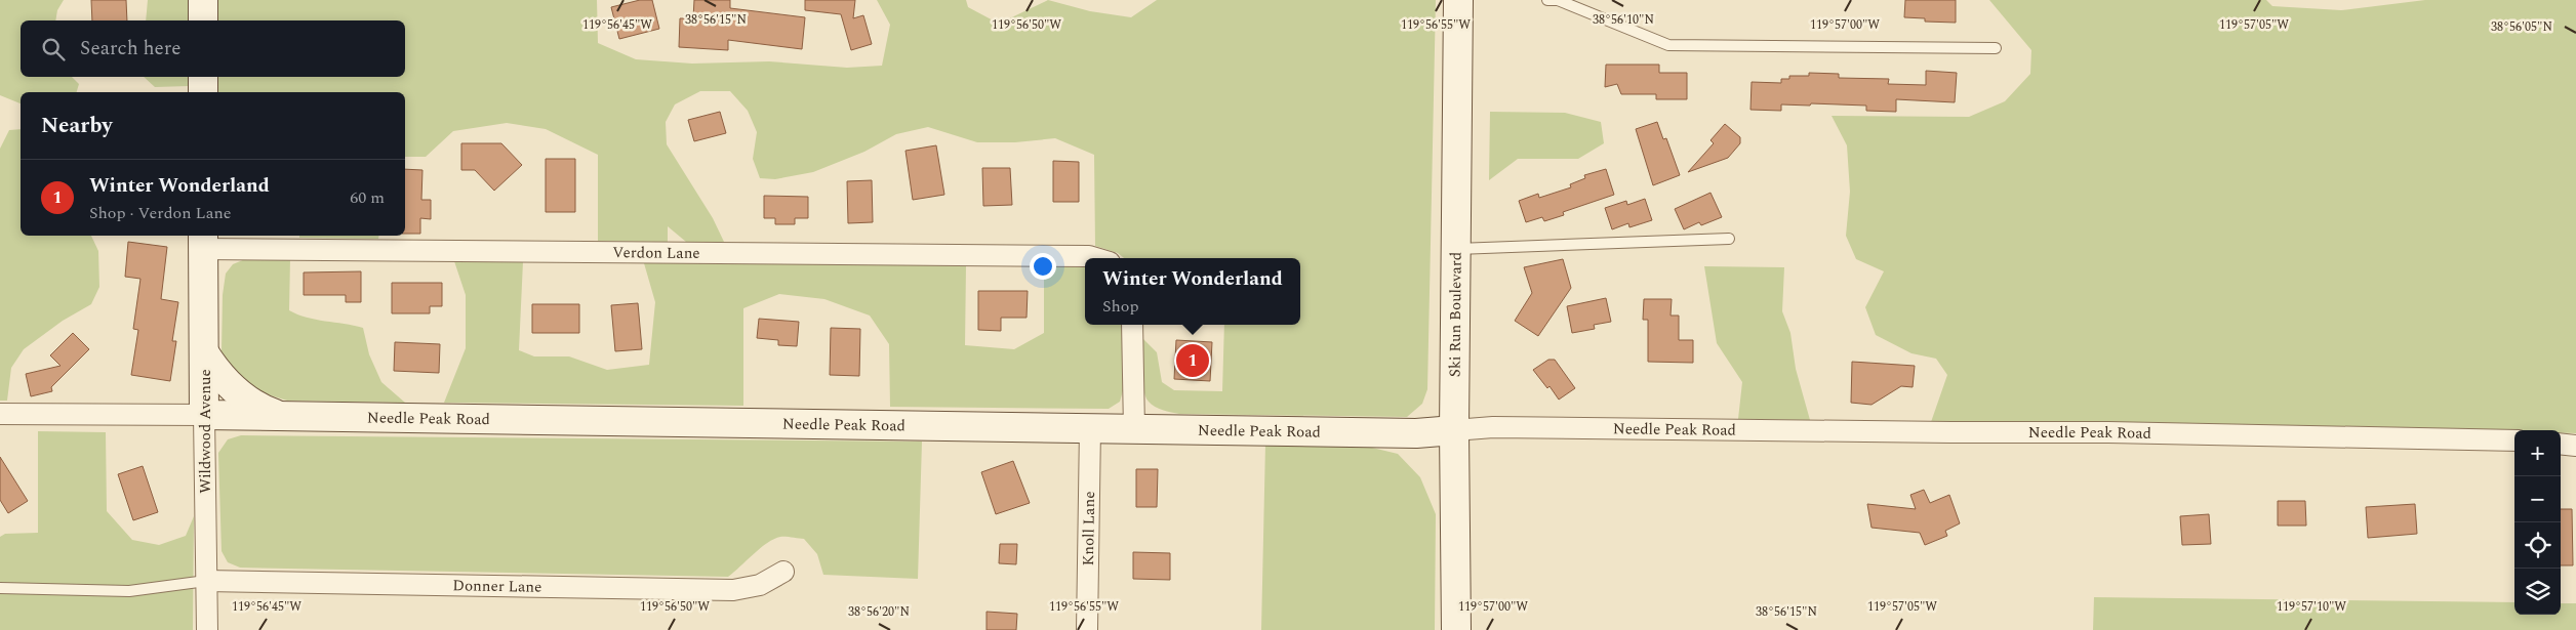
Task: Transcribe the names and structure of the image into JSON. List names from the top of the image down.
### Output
{
  "streets": {
    "street": [
      "Verdon Lane",
      "Ski Run Boulevard",
      "Needle Peak Road",
      "Wildwood Avenue",
      "Knoll Lane",
      "Donner Lane"
    ]
  },
  "crossings": [
    ["Verdon Lane", "Wildwood Avenue"],
    ["Ski Run Boulevard", "Needle Peak Road"],
    ["Needle Peak Road", "Wildwood Avenue"],
    ["Needle Peak Road", "Knoll Lane"],
    ["Wildwood Avenue", "Donner Lane"]
  ],
  "page": {
    "search": "Search here",
    "heading": "Nearby",
    "list": [
      {
        "mark": "1",
        "name": "Winter Wonderland",
        "note": "Shop · Verdon Lane",
        "value": "60 m"
      }
    ],
    "popup": ["Winter Wonderland", "Shop"],
    "pins": "1",
    "map_buttons": ["+", "−"]
  },
  "coordinates": [
    "38°56'10\"N",
    "38°56'15\"N",
    "119°56'45\"W",
    "119°56'50\"W",
    "119°57'05\"W",
    "119°56'55\"W",
    "119°57'00\"W",
    "38°56'05\"N",
    "119°57'10\"W",
    "38°56'20\"N"
  ]
}
